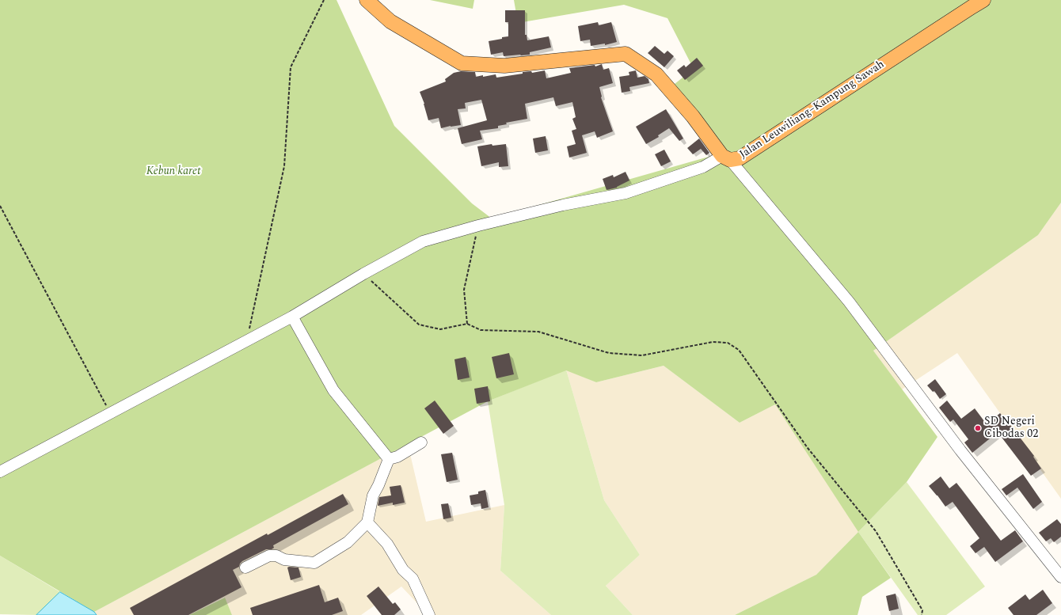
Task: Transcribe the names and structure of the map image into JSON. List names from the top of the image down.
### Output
{
  "streets": {
    "main road": ["Jalan Leuwiliang–Kampung Sawah"]
  },
  "parks": ["Kebun karet"],
  "places": ["SD Negeri Cibodas 02"]
}
